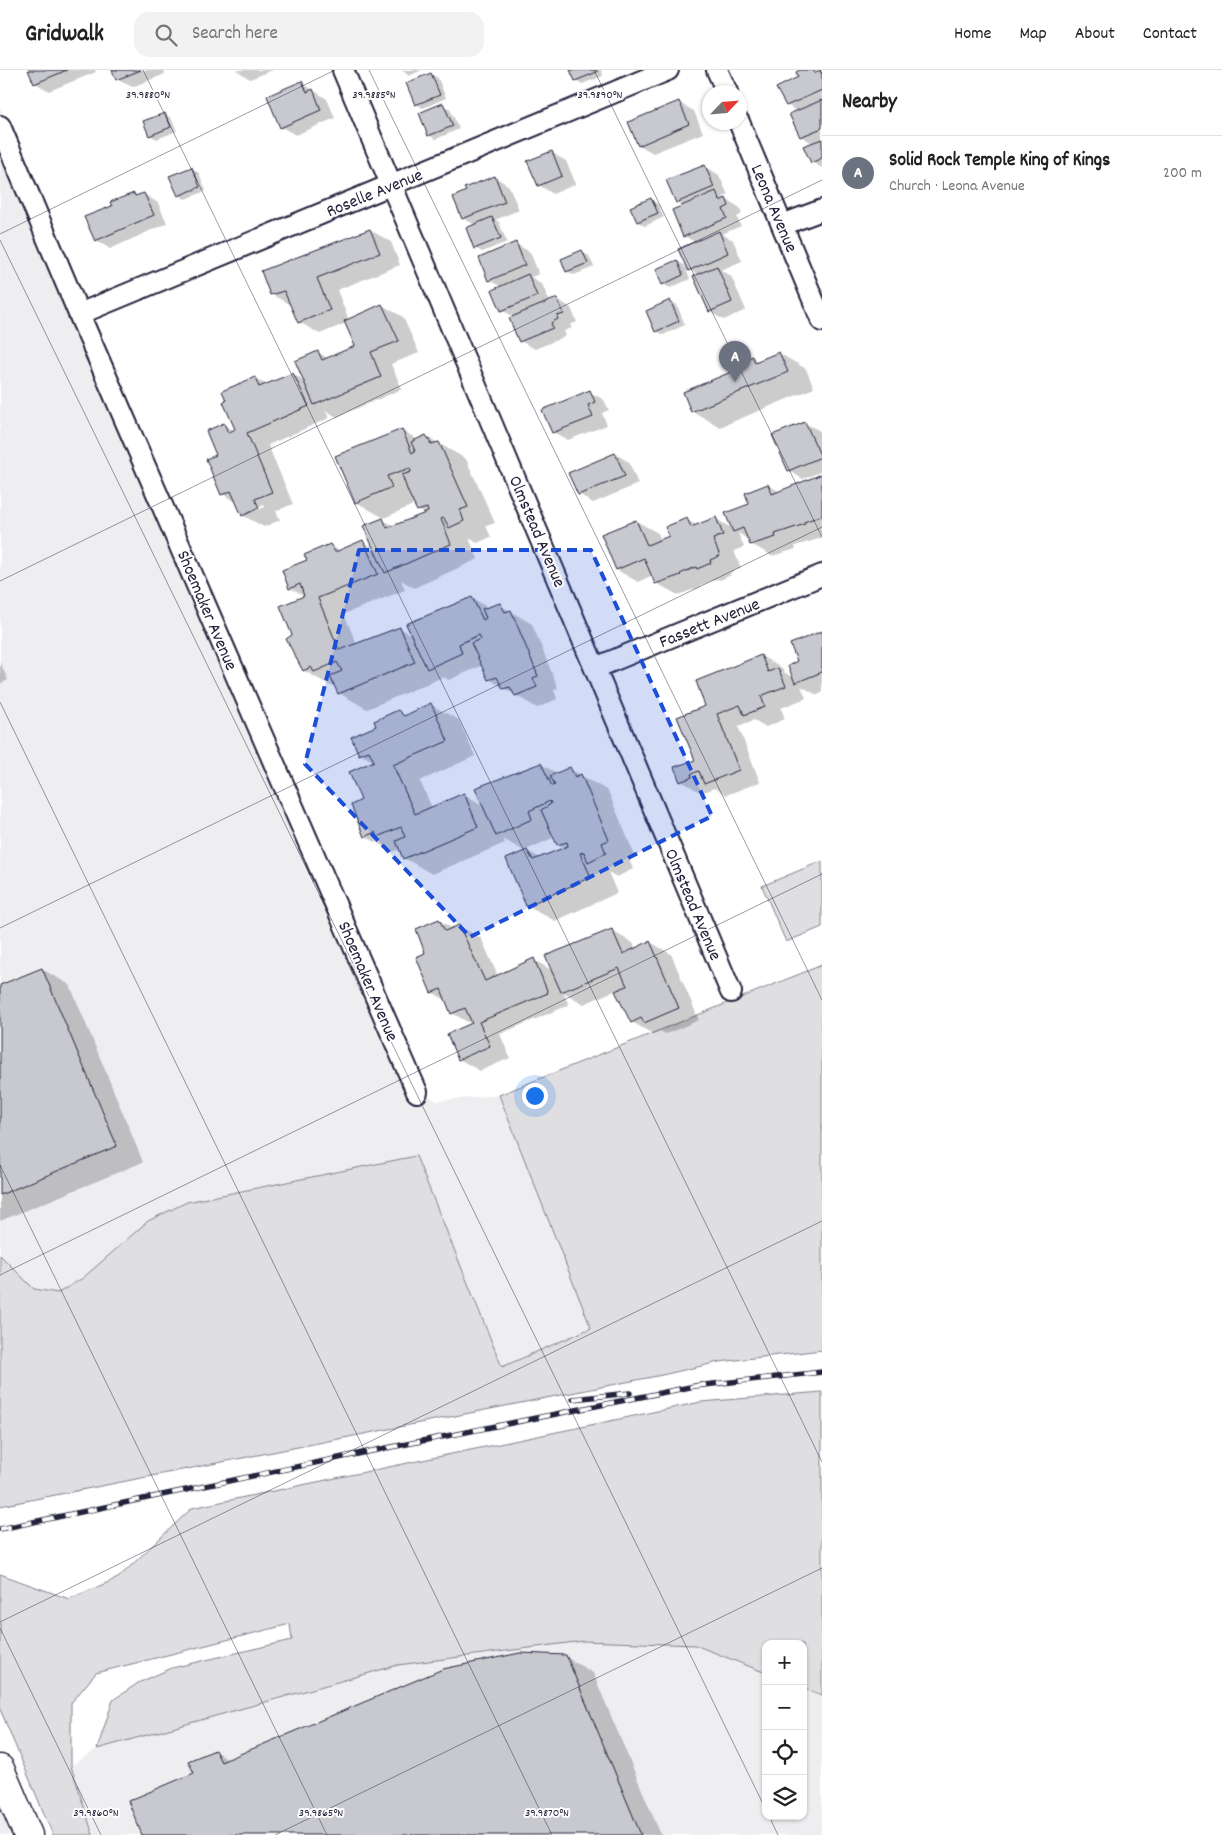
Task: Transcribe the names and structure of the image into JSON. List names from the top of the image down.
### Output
{
  "streets": {
    "street": [
      "Roselle Avenue",
      "Leona Avenue",
      "Olmstead Avenue",
      "Shoemaker Avenue",
      "Fassett Avenue"
    ]
  },
  "crossings": [
    ["Roselle Avenue", "Olmstead Avenue"],
    ["Roselle Avenue", "Shoemaker Avenue"],
    ["Olmstead Avenue", "Fassett Avenue"]
  ],
  "north": "top right",
  "page": {
    "header": "Gridwalk",
    "search": "Search here",
    "nav": [
      "Home",
      "Map",
      "About",
      "Contact"
    ],
    "heading": "Nearby",
    "list": [
      {
        "mark": "A",
        "name": "Solid Rock Temple King of Kings",
        "note": "Church · Leona Avenue",
        "value": "200 m"
      }
    ],
    "pins": "A",
    "map_buttons": ["+", "−"]
  },
  "coordinates": [
    "39.9885°N",
    "39.9880°N",
    "39.9890°N",
    "39.9860°N",
    "39.9865°N",
    "39.9870°N"
  ]
}
